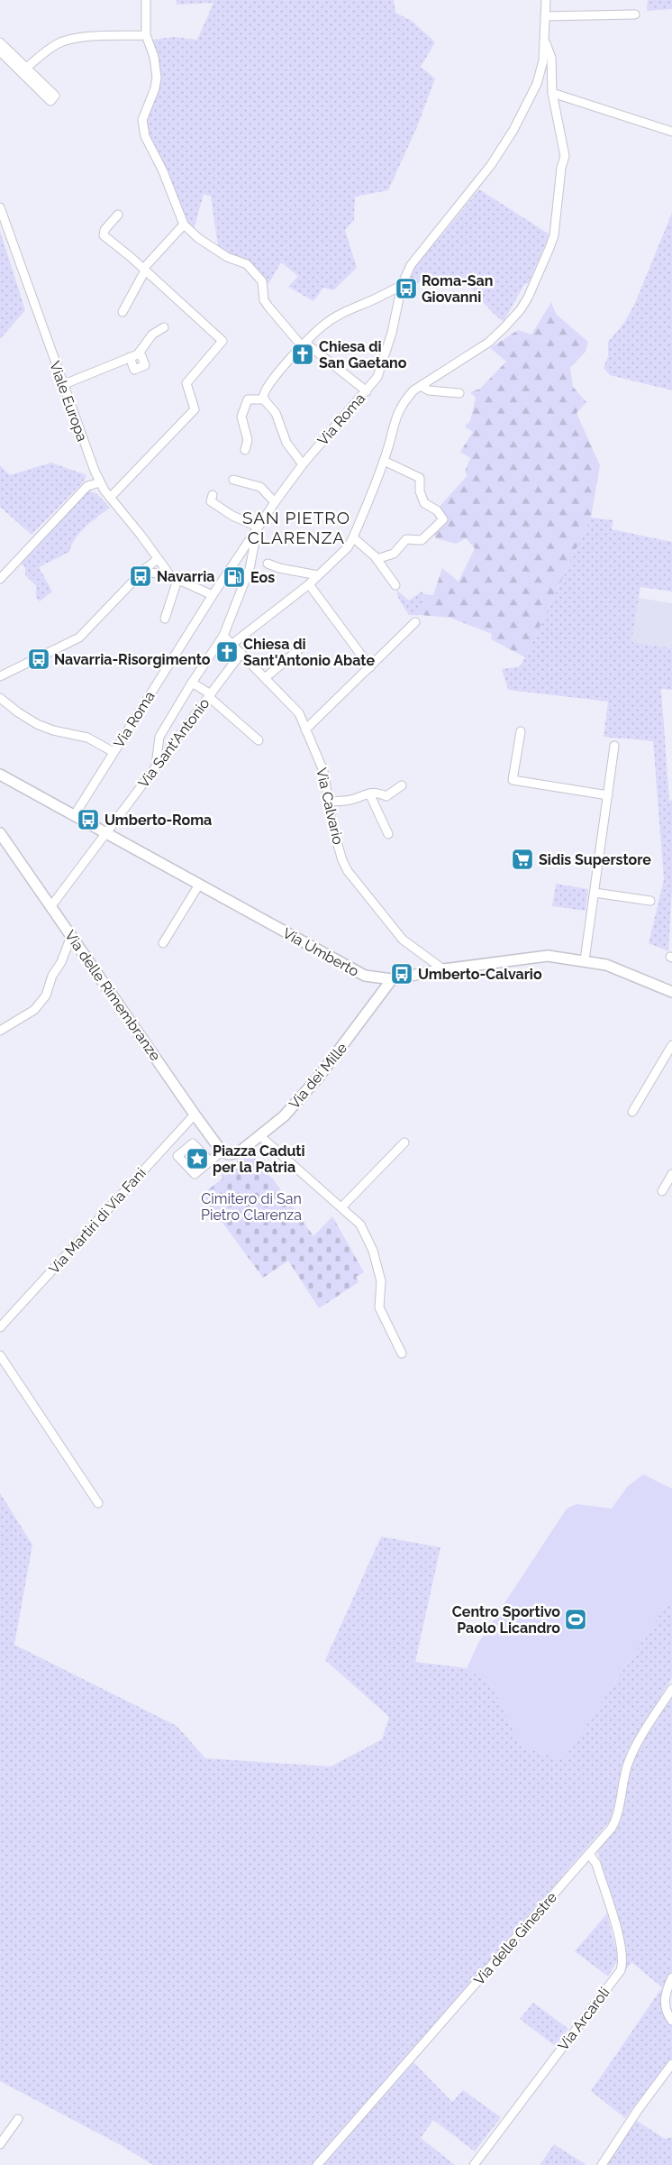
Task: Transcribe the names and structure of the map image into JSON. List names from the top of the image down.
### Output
{
  "streets": {
    "main road": ["Via Umberto", "Via delle Rimembranze", "Via dei Mille"],
    "street": [
      "Viale Europa",
      "Via Roma",
      "Via Sant'Antonio",
      "Via Calvario",
      "Via Martiri di Via Fani",
      "Via delle Ginestre",
      "Via Arcaroli"
    ]
  },
  "crossings": [
    ["Via Roma", "Via Umberto"],
    ["Via Sant'Antonio", "Via Calvario"],
    ["Via Sant'Antonio", "Via Umberto"],
    ["Via Sant'Antonio", "Via delle Rimembranze"],
    ["Via Calvario", "Via Umberto"],
    ["Via Umberto", "Via dei Mille"],
    ["Via delle Rimembranze", "Via dei Mille"],
    ["Via delle Rimembranze", "Via Martiri di Via Fani"],
    ["Via delle Ginestre", "Via Arcaroli"]
  ],
  "districts": ["SAN PIETRO CLARENZA"],
  "parks": ["Cimitero di San Pietro Clarenza"],
  "places": {
    "bus stop": [
      "Roma-San Giovanni",
      "Navarria",
      "Navarria-Risorgimento",
      "Umberto-Roma",
      "Umberto-Calvario"
    ],
    "church": ["Chiesa di San Gaetano", "Chiesa di Sant'Antonio Abate"],
    "fuel station": ["Eos"],
    "supermarket": ["Sidis Superstore"],
    "place": ["Piazza Caduti per la Patria"],
    "sports": ["Centro Sportivo Paolo Licandro"]
  }
}
